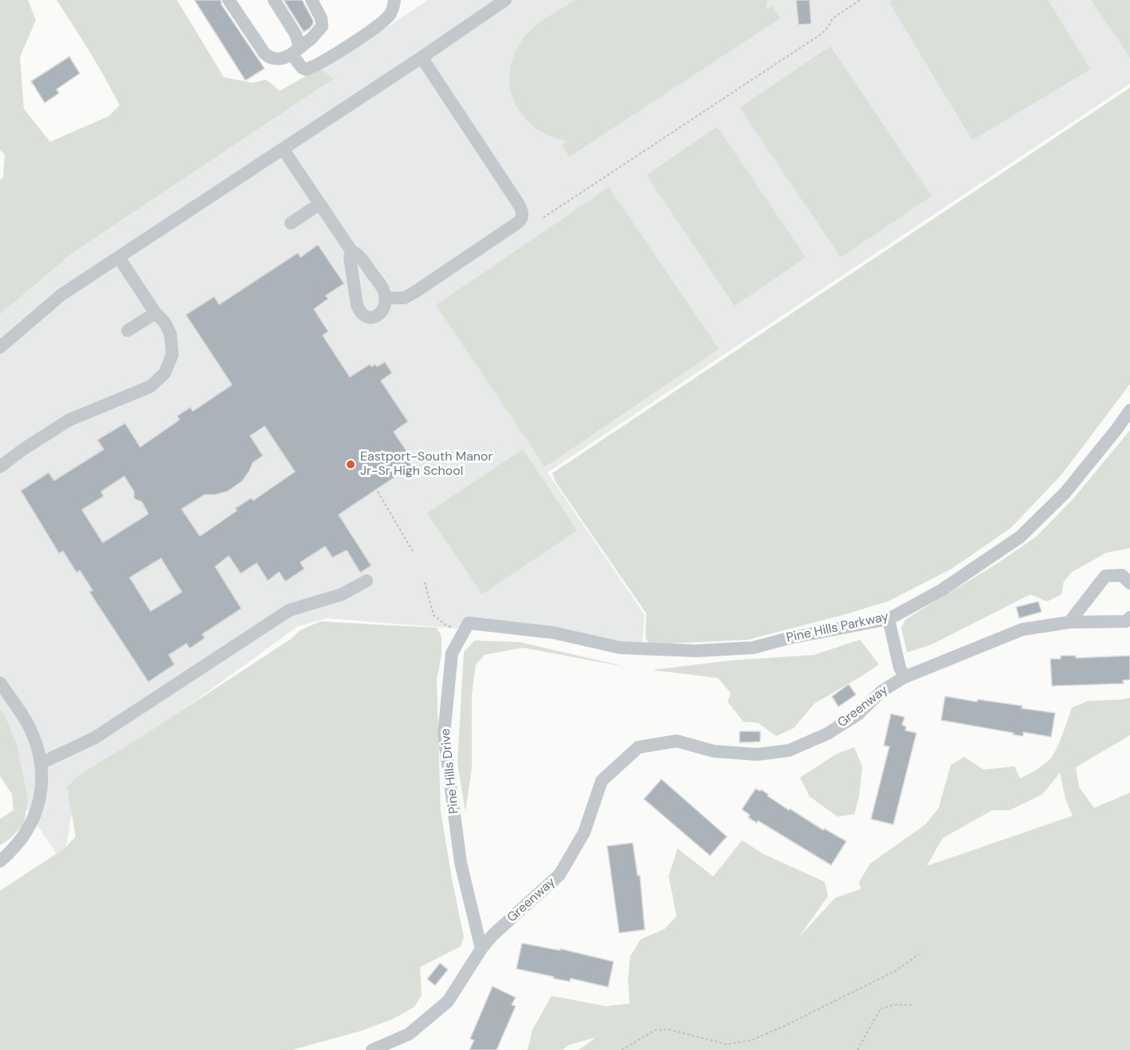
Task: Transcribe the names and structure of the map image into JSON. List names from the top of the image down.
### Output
{
  "streets": {
    "street": ["Pine Hills Parkway", "Greenway", "Pine Hills Drive"]
  },
  "crossings": [
    ["Pine Hills Parkway", "Pine Hills Drive"],
    ["Greenway", "Pine Hills Drive"]
  ],
  "places": ["Eastport-South Manor Jr-Sr High School"]
}
